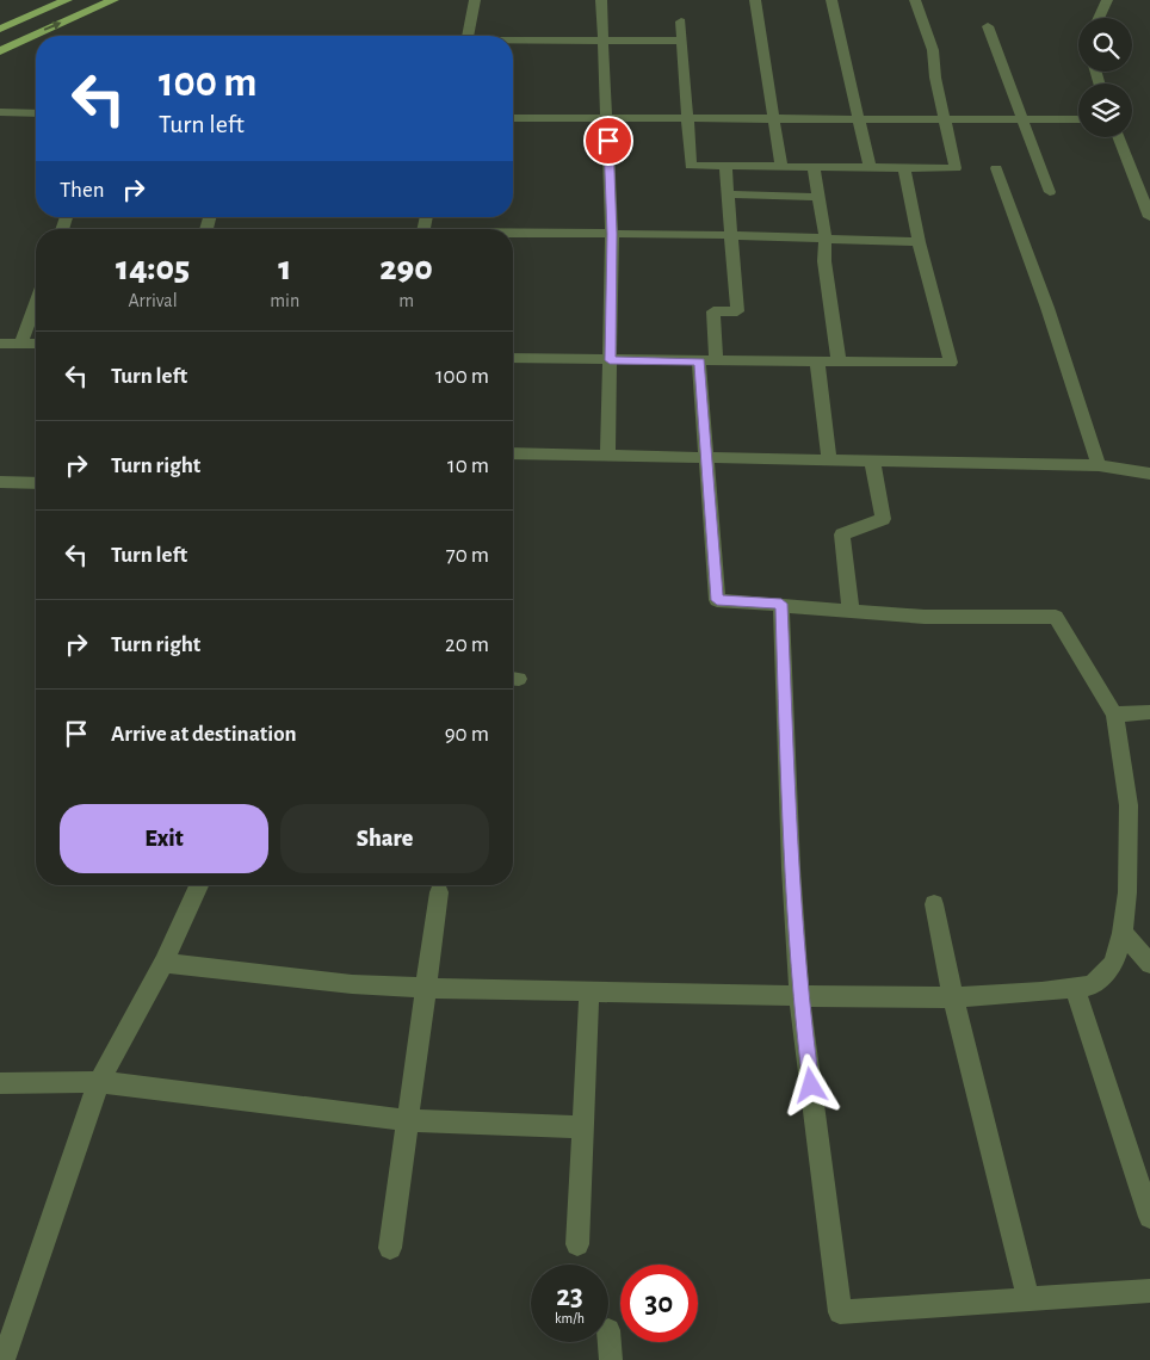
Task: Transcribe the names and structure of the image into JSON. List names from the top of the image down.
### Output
{
  "page": {
    "turn": ["100 m", "Turn left"],
    "then": "Then",
    "eta": [
      "14:05",
      "Arrival",
      "1",
      "min",
      "290",
      "m"
    ],
    "list": [
      {
        "name": "Turn left",
        "value": "100 m"
      },
      {
        "name": "Turn right",
        "value": "10 m"
      },
      {
        "name": "Turn left",
        "value": "70 m"
      },
      {
        "name": "Turn right",
        "value": "20 m"
      },
      {
        "name": "Arrive at destination",
        "value": "90 m"
      }
    ],
    "buttons": ["Exit", "Share"],
    "speed": "23 km/h",
    "limit": "30"
  }
}
